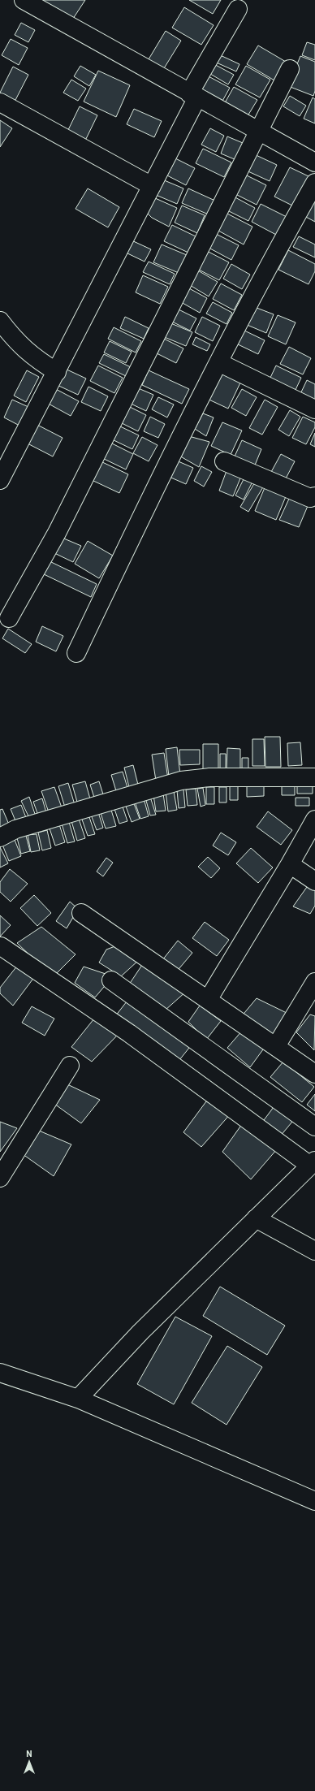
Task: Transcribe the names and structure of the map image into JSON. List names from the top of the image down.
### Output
{
  "north": "top"
}
